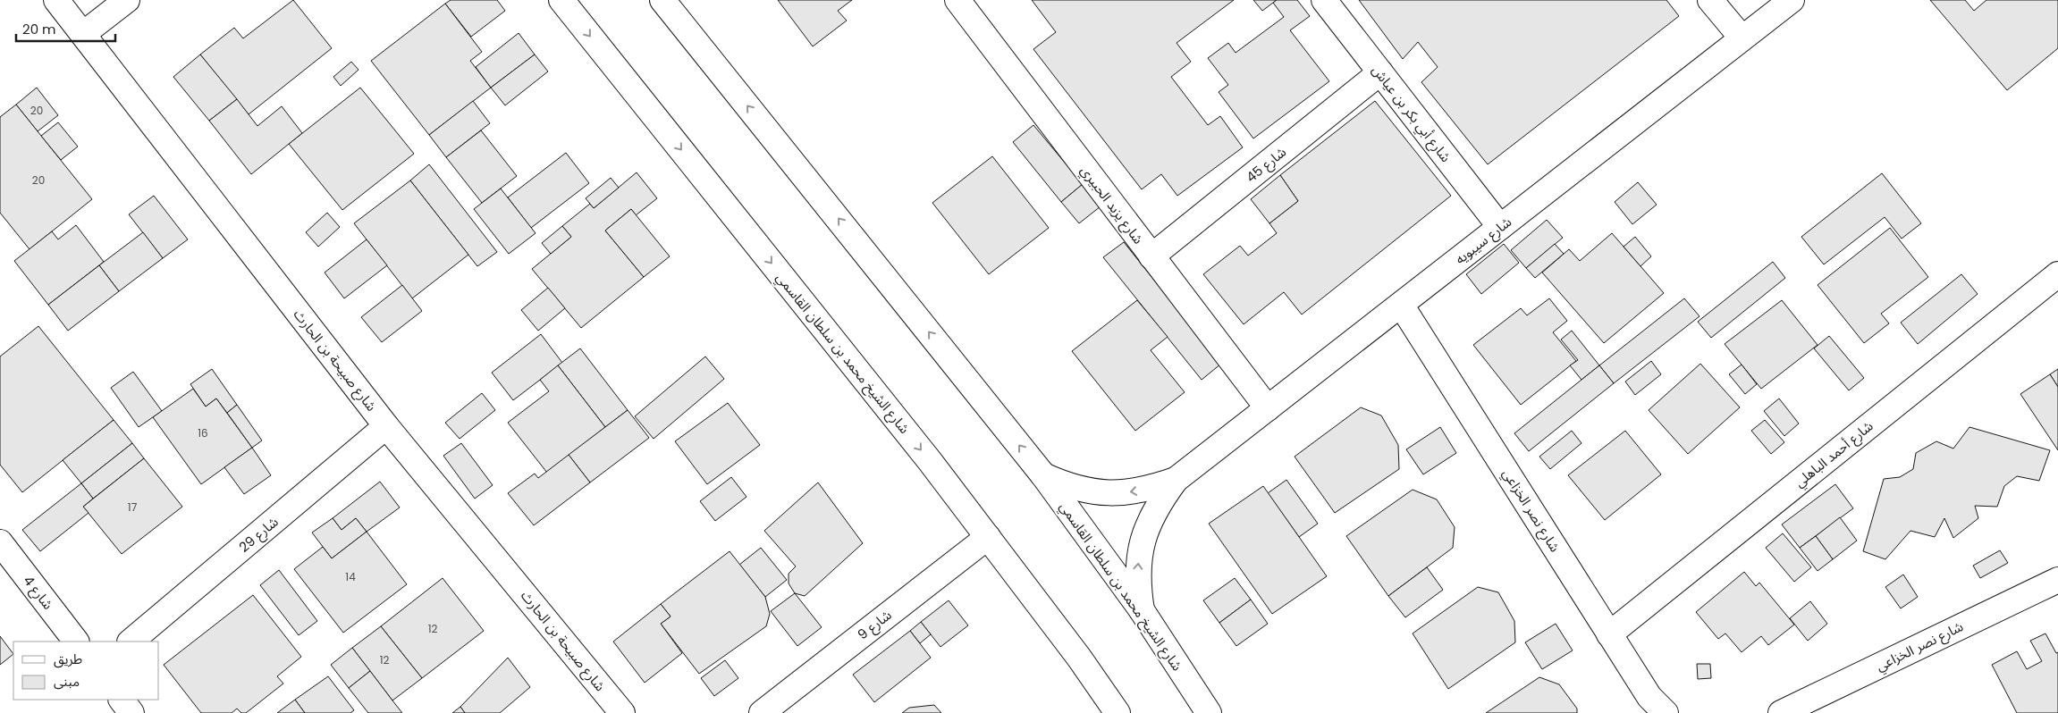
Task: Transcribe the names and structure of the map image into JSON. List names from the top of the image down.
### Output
{
  "streets": {
    "street": [
      "شارع أبي بكر بن عياش",
      "شارع 45",
      "شارع يزيد الحبيري",
      "شارع سيبويه",
      "شارع الشيخ محمد بن سلطان القاسمي",
      "شارع صبيحة بن الحارث",
      "شارع أحمد الباهلي",
      "شارع نصر الخزاعي",
      "شارع 29",
      "شارع 4",
      "شارع 9"
    ]
  },
  "crossings": [
    ["شارع أبي بكر بن عياش", "شارع 45"],
    ["شارع أبي بكر بن عياش", "شارع سيبويه"],
    ["شارع 45", "شارع يزيد الحبيري"],
    ["شارع يزيد الحبيري", "شارع سيبويه"],
    ["شارع سيبويه", "شارع الشيخ محمد بن سلطان القاسمي"],
    ["شارع سيبويه", "شارع نصر الخزاعي"],
    ["شارع الشيخ محمد بن سلطان القاسمي", "شارع 9"],
    ["شارع صبيحة بن الحارث", "شارع 29"],
    ["شارع أحمد الباهلي", "شارع نصر الخزاعي"]
  ],
  "house_numbers": [
    "20",
    "20",
    "16",
    "17",
    "14",
    "12",
    "12"
  ],
  "legend": ["طريق", "مبنى"],
  "scale_bar": "20 m"
}
